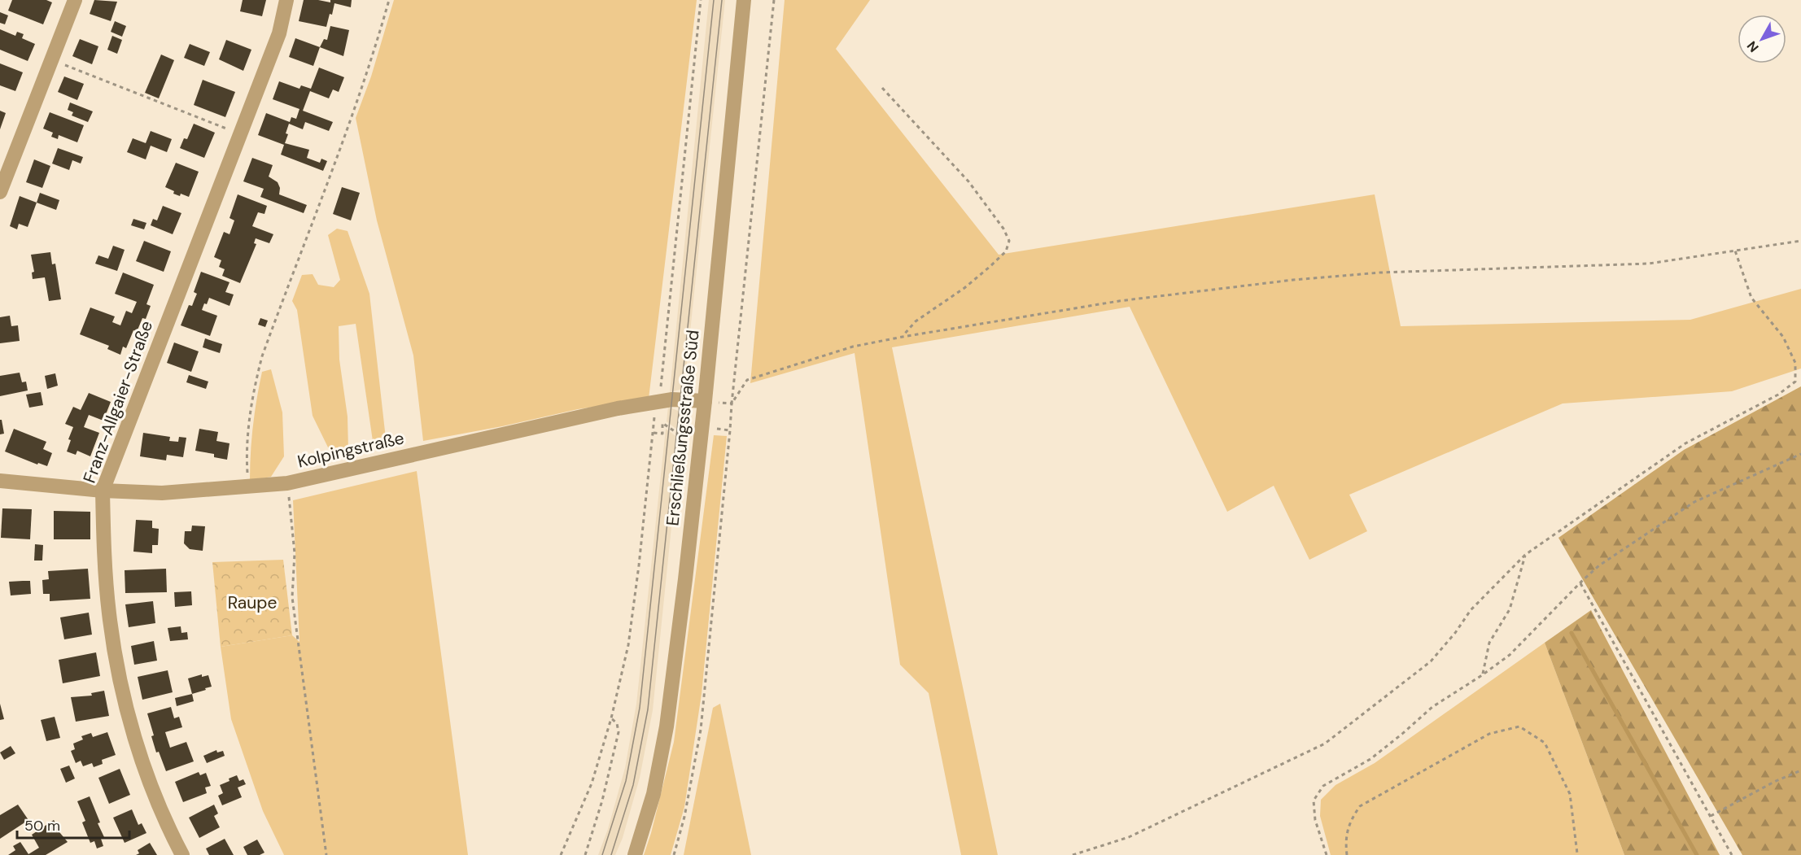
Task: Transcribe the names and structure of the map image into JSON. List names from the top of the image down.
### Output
{
  "streets": {
    "street": ["Franz-Allgaier-Straße", "Erschließungsstraße Süd", "Kolpingstraße"]
  },
  "crossings": [
    ["Franz-Allgaier-Straße", "Kolpingstraße"],
    ["Erschließungsstraße Süd", "Kolpingstraße"]
  ],
  "parks": ["Raupe"],
  "scale_bar": "50 m",
  "north": "bottom left"
}
